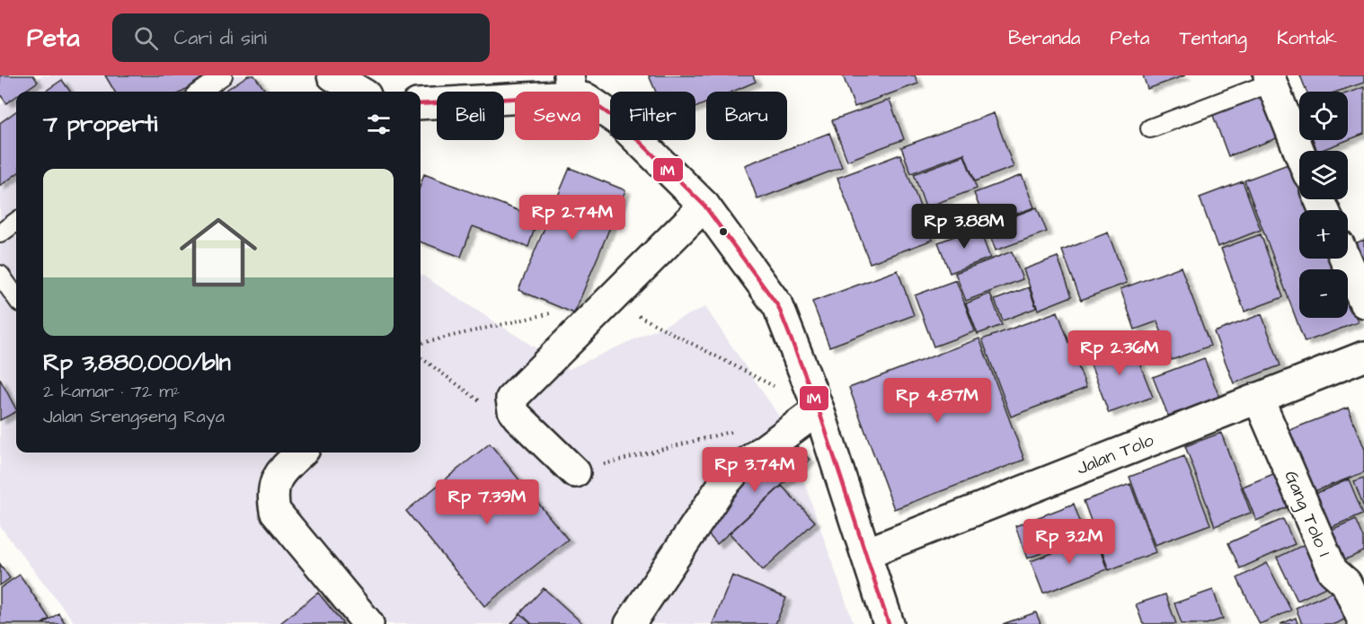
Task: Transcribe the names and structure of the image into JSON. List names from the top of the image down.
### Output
{
  "streets": {
    "street": ["Jalan Tolo", "Gang Tolo 1"]
  },
  "crossings": [
    ["Jalan Tolo", "Gang Tolo 1"]
  ],
  "lines": ["transit line 1M"],
  "page": {
    "header": "Peta",
    "search": "Cari di sini",
    "nav": [
      "Beranda",
      "Peta",
      "Tentang",
      "Kontak"
    ],
    "map_buttons": ["+", "−"],
    "chip": [
      "Beli",
      "Sewa",
      "Filter",
      "Baru"
    ],
    "heading": "7 properti",
    "list": [
      {
        "name": "Rp 3,880,000/bln",
        "note": "2 kamar · 72 m² · Jalan Srengseng Raya"
      }
    ],
    "price": [
      "Rp 2.74M",
      "Rp 3.88M",
      "Rp 2.36M",
      "Rp 4.87M",
      "Rp 3.74M",
      "Rp 7.39M",
      "Rp 3.2M"
    ]
  }
}
